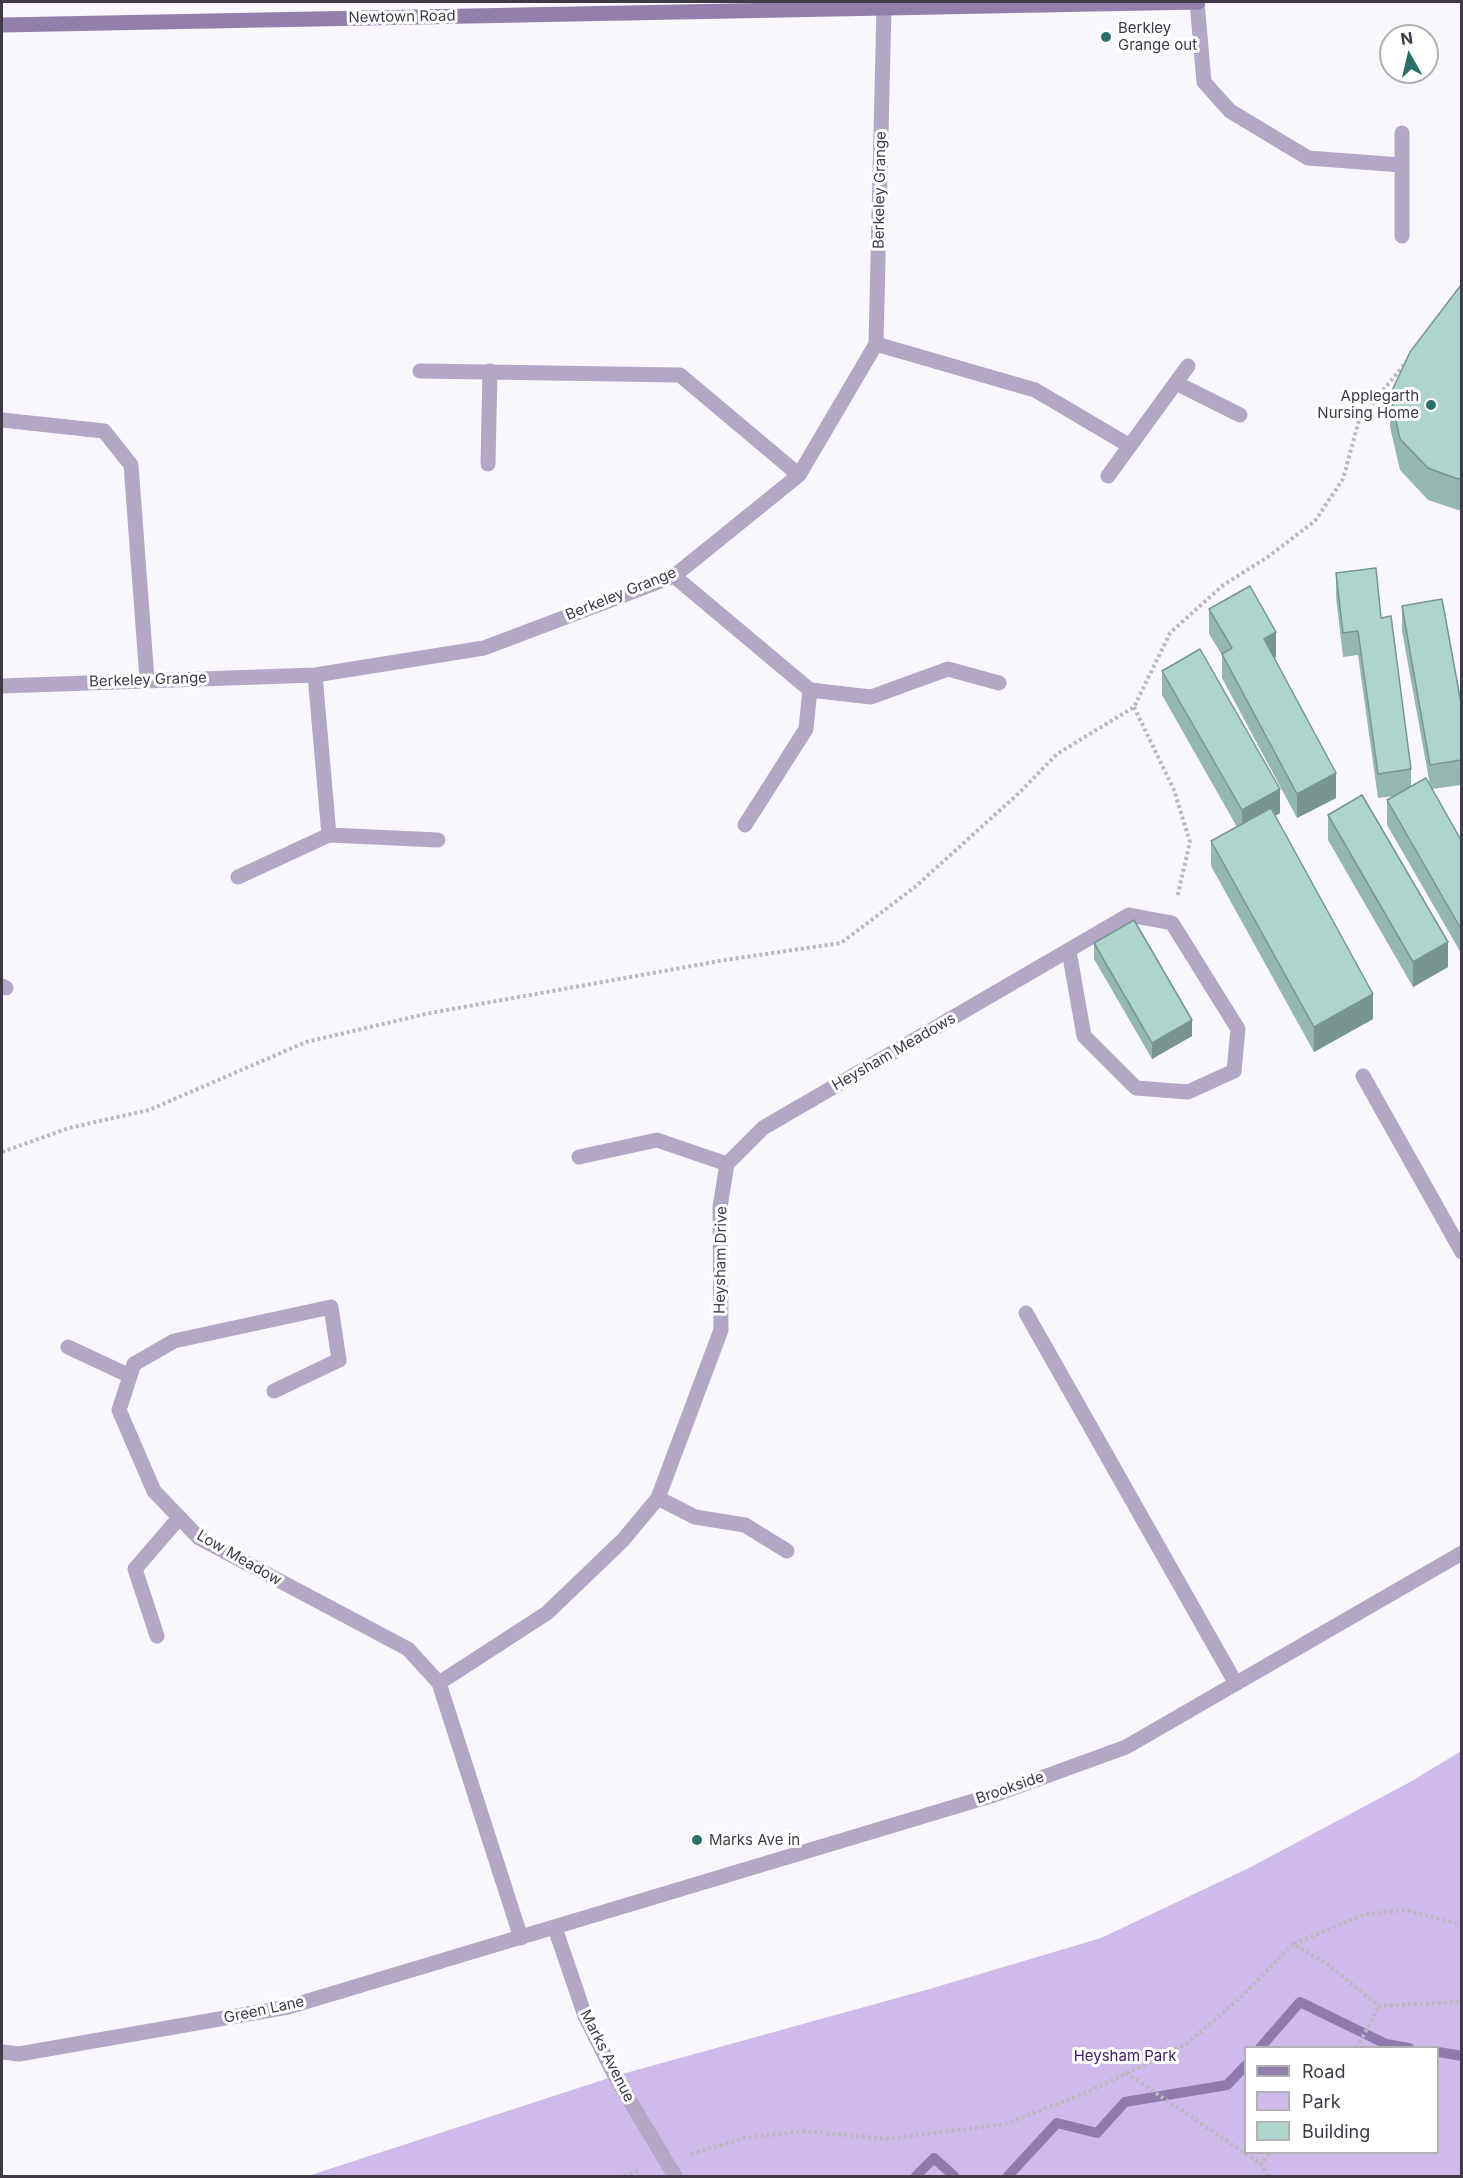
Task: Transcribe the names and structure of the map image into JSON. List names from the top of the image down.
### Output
{
  "streets": {
    "main road": ["Newtown Road"],
    "street": [
      "Berkeley Grange",
      "Heysham Meadows",
      "Heysham Drive",
      "Low Meadow",
      "Brookside",
      "Green Lane",
      "Marks Avenue"
    ]
  },
  "crossings": [
    ["Newtown Road", "Berkeley Grange"],
    ["Heysham Meadows", "Heysham Drive"],
    ["Heysham Drive", "Low Meadow"],
    ["Low Meadow", "Brookside"],
    ["Low Meadow", "Green Lane"],
    ["Brookside", "Green Lane"],
    ["Brookside", "Marks Avenue"]
  ],
  "parks": ["Heysham Park"],
  "places": ["Berkley Grange out", "Applegarth Nursing Home", "Marks Ave in"],
  "legend": ["Road", "Park", "Building"],
  "north": "top"
}
